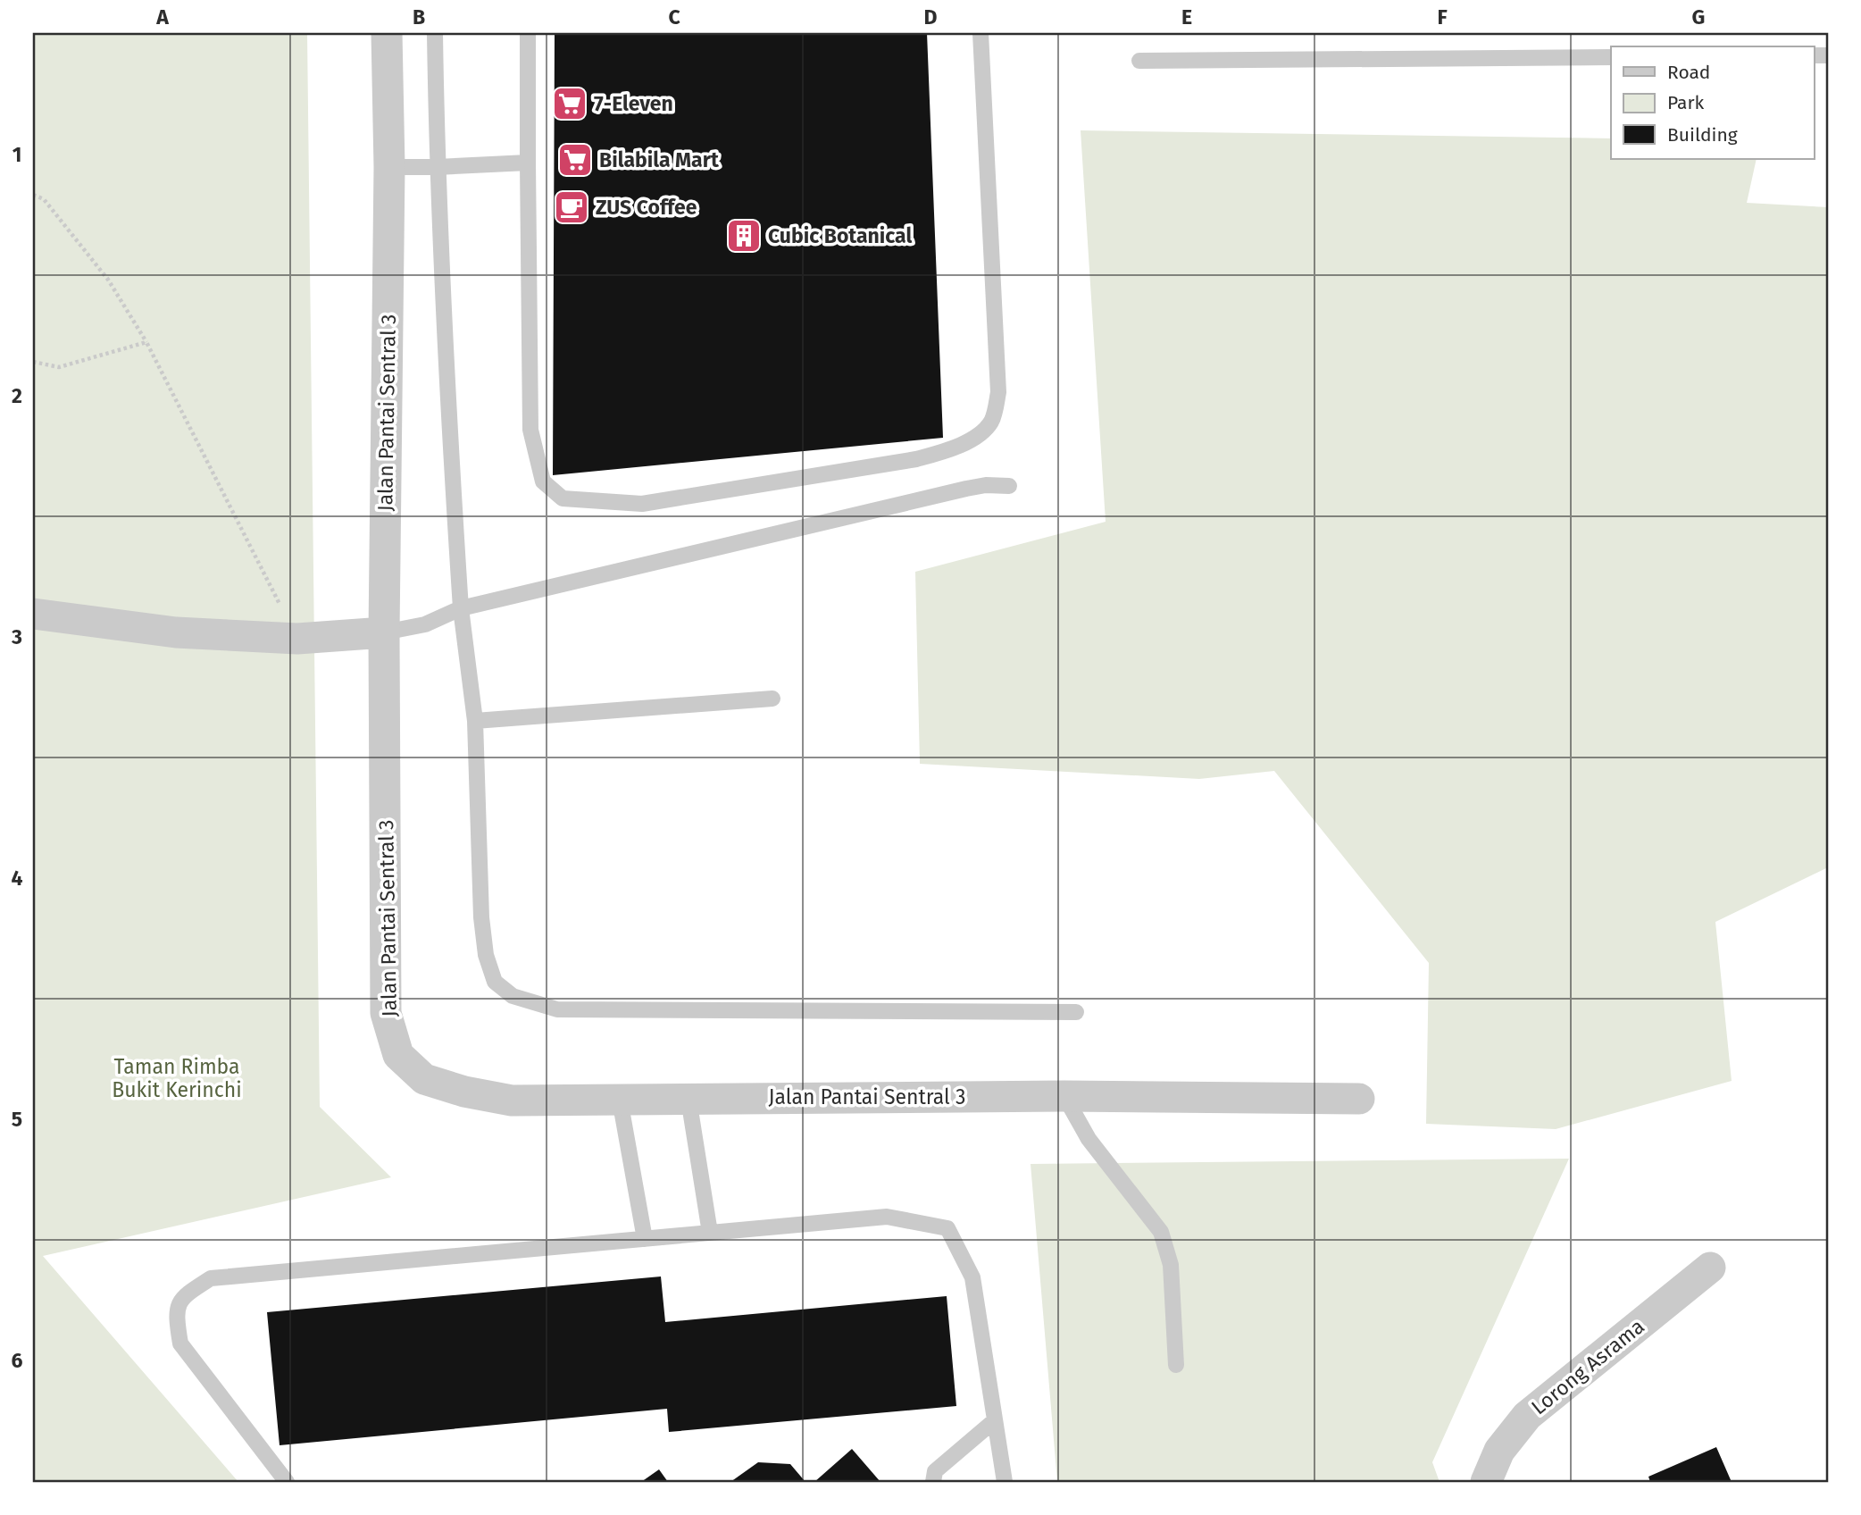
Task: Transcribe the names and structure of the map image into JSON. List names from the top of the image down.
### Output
{
  "streets": {
    "street": ["Jalan Pantai Sentral 3", "Lorong Asrama"]
  },
  "parks": ["Taman Rimba Bukit Kerinchi"],
  "places": {
    "supermarket": ["7-Eleven", "Bilabila Mart"],
    "cafe": ["ZUS Coffee"],
    "building": ["Cubic Botanical"]
  },
  "legend": ["Road", "Park", "Building"],
  "grid": {
    "columns": [
      "A",
      "B",
      "C",
      "D",
      "E",
      "F",
      "G"
    ],
    "rows": [
      "1",
      "2",
      "3",
      "4",
      "5",
      "6"
    ]
  }
}
